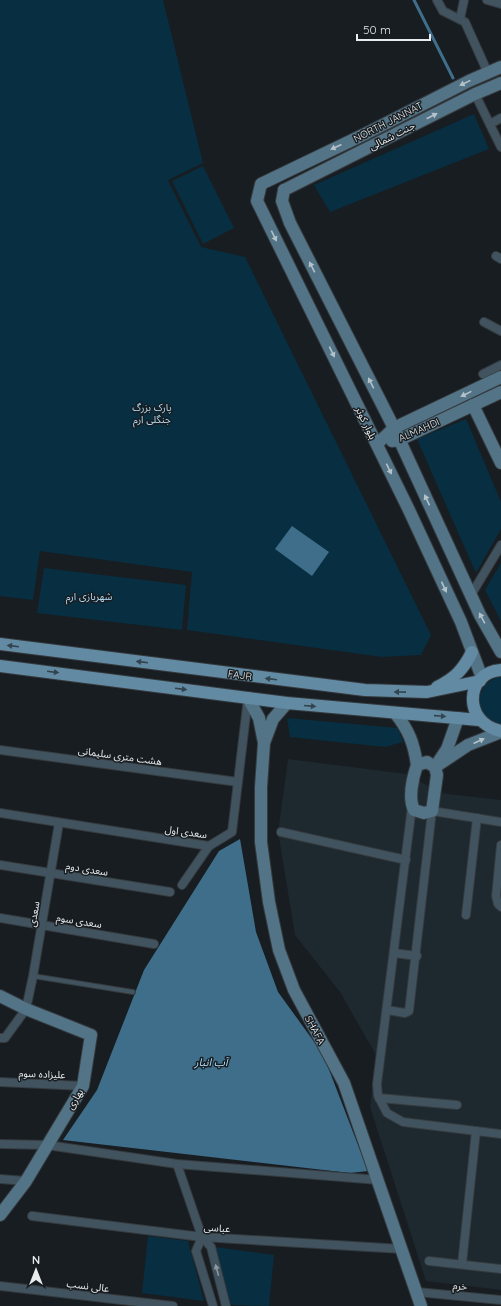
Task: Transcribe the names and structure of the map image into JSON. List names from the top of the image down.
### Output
{
  "streets": {
    "main road": [
      "NORTH JANNAT",
      "جنت شمالی",
      "بلوار کوثر",
      "ALMAHDI",
      "FAJR",
      "SHAFA",
      "بهاری"
    ],
    "street": [
      "هشت متری سلیمانی",
      "سعدی اول",
      "سعدی دوم",
      "سعدی",
      "سعدی سوم",
      "علیزاده سوم",
      "عباسی",
      "عالی نسب",
      "خرم"
    ]
  },
  "crossings": [
    ["NORTH JANNAT", "بلوار کوثر"],
    ["بلوار کوثر", "ALMAHDI"],
    ["بلوار کوثر", "FAJR"],
    ["هشت متری سلیمانی", "سعدی اول"],
    ["سعدی اول", "سعدی"],
    ["سعدی دوم", "سعدی"],
    ["سعدی", "سعدی سوم"],
    ["سعدی", "بهاری"],
    ["SHAFA", "عباسی"],
    ["SHAFA", "خرم"],
    ["علیزاده سوم", "بهاری"]
  ],
  "one_way": ["NORTH JANNAT", "جنت شمالی"],
  "water": ["آب انبار"],
  "parks": ["پارک بزرگ جنگلی ارم", "شهربازی ارم"],
  "scale_bar": "50 m",
  "north": "top"
}
